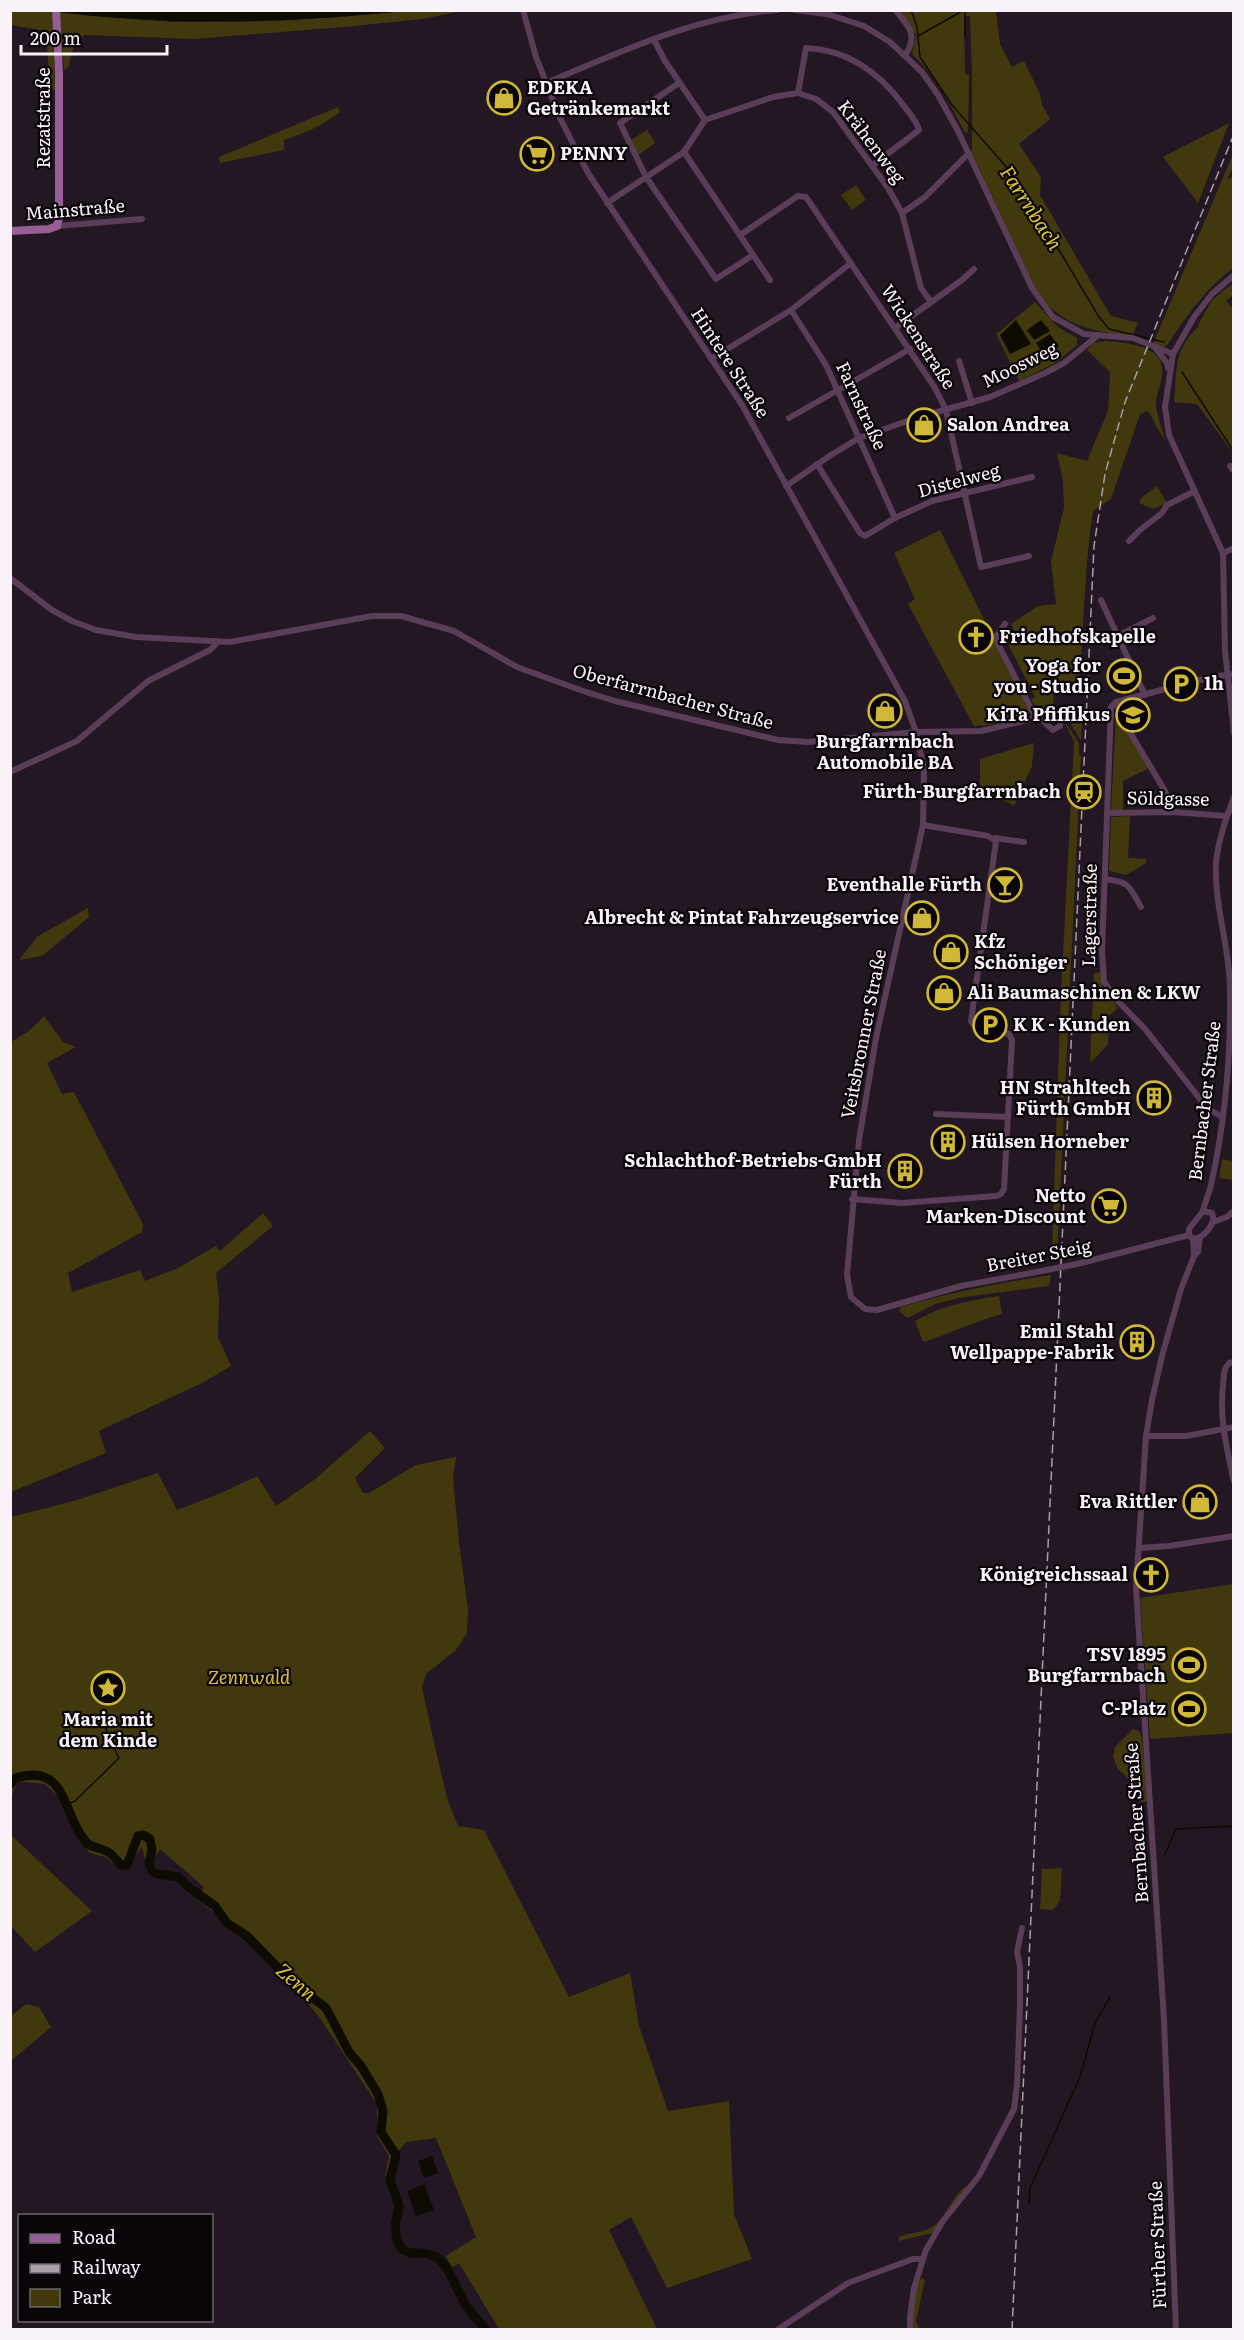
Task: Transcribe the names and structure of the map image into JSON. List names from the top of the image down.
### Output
{
  "streets": {
    "main road": ["Rezatstraße", "Mainstraße"],
    "street": [
      "Krähenweg",
      "Wickenstraße",
      "Hintere Straße",
      "Moosweg",
      "Farnstraße",
      "Distelweg",
      "Oberfarrnbacher Straße",
      "Söldgasse",
      "Lagerstraße",
      "Veitsbronner Straße",
      "Bernbacher Straße",
      "Breiter Steig",
      "Fürther Straße"
    ]
  },
  "crossings": [
    ["Rezatstraße", "Mainstraße"],
    ["Wickenstraße", "Moosweg"],
    ["Wickenstraße", "Distelweg"],
    ["Hintere Straße", "Moosweg"],
    ["Hintere Straße", "Oberfarrnbacher Straße"],
    ["Hintere Straße", "Veitsbronner Straße"],
    ["Moosweg", "Farnstraße"],
    ["Moosweg", "Distelweg"],
    ["Farnstraße", "Distelweg"],
    ["Oberfarrnbacher Straße", "Veitsbronner Straße"],
    ["Söldgasse", "Lagerstraße"],
    ["Söldgasse", "Bernbacher Straße"],
    ["Lagerstraße", "Bernbacher Straße"],
    ["Veitsbronner Straße", "Breiter Steig"],
    ["Bernbacher Straße", "Breiter Steig"],
    ["Bernbacher Straße", "Fürther Straße"]
  ],
  "water": ["Farrnbach", "Zenn"],
  "parks": ["Zennwald"],
  "places": {
    "shop": [
      "EDEKA Getränkemarkt",
      "Salon Andrea",
      "Burgfarrnbach Automobile BA",
      "Albrecht & Pintat Fahrzeugservice",
      "Kfz Schöniger",
      "Ali Baumaschinen & LKW",
      "Eva Rittler"
    ],
    "supermarket": ["PENNY", "Netto Marken-Discount"],
    "church": ["Friedhofskapelle", "Königreichssaal"],
    "sports": ["Yoga for you - Studio", "TSV 1895 Burgfarrnbach", "C-Platz"],
    "parking": ["1h", "K K - Kunden"],
    "school or university": ["KiTa Pfiffikus"],
    "station": ["Fürth-Burgfarrnbach"],
    "bar": ["Eventhalle Fürth"],
    "building": [
      "HN Strahltech Fürth GmbH",
      "Hülsen Horneber",
      "Schlachthof-Betriebs-GmbH Fürth",
      "Emil Stahl Wellpappe-Fabrik"
    ],
    "place": ["Maria mit dem Kinde"]
  },
  "legend": ["Road", "Railway", "Park"],
  "scale_bar": "200 m"
}
